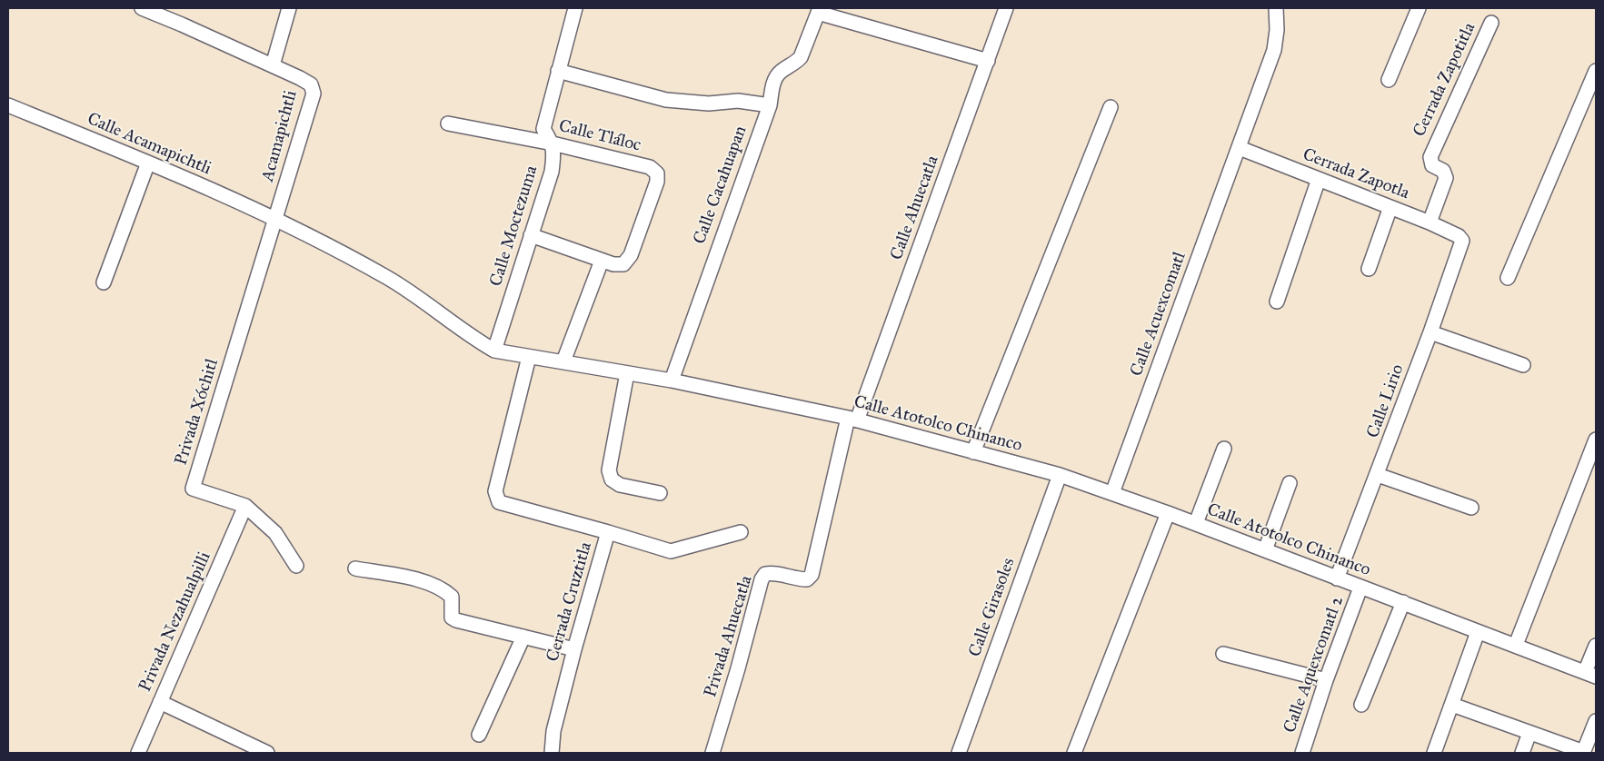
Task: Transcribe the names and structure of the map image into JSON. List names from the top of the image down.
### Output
{
  "streets": {
    "street": [
      "Cerrada Zapotitla",
      "Acamapichtli",
      "Calle Tláloc",
      "Calle Acamapichtli",
      "Cerrada Zapotla",
      "Calle Cacahuapan",
      "Calle Ahuecatla",
      "Calle Moctezuma",
      "Calle Acuexcomatl",
      "Calle Lirio",
      "Privada Xóchitl",
      "Calle Atotolco Chinanco",
      "Cerrada Cruztitla",
      "Calle Girasoles",
      "Privada Nezahualpilli",
      "Privada Ahuecatla",
      "Calle Aquexcomatl 2"
    ]
  },
  "crossings": [
    ["Cerrada Zapotitla", "Cerrada Zapotla"],
    ["Acamapichtli", "Calle Acamapichtli"],
    ["Acamapichtli", "Privada Xóchitl"],
    ["Acamapichtli", "Calle Atotolco Chinanco"],
    ["Calle Tláloc", "Calle Moctezuma"],
    ["Calle Acamapichtli", "Privada Xóchitl"],
    ["Calle Acamapichtli", "Calle Atotolco Chinanco"],
    ["Cerrada Zapotla", "Calle Acuexcomatl"],
    ["Cerrada Zapotla", "Calle Lirio"],
    ["Calle Cacahuapan", "Calle Atotolco Chinanco"],
    ["Calle Ahuecatla", "Calle Atotolco Chinanco"],
    ["Calle Ahuecatla", "Privada Ahuecatla"],
    ["Calle Moctezuma", "Calle Atotolco Chinanco"],
    ["Calle Acuexcomatl", "Calle Atotolco Chinanco"],
    ["Calle Lirio", "Calle Atotolco Chinanco"],
    ["Privada Xóchitl", "Calle Atotolco Chinanco"],
    ["Privada Xóchitl", "Privada Nezahualpilli"],
    ["Calle Atotolco Chinanco", "Cerrada Cruztitla"],
    ["Calle Atotolco Chinanco", "Calle Girasoles"],
    ["Calle Atotolco Chinanco", "Privada Ahuecatla"],
    ["Calle Atotolco Chinanco", "Calle Aquexcomatl 2"]
  ]
}
